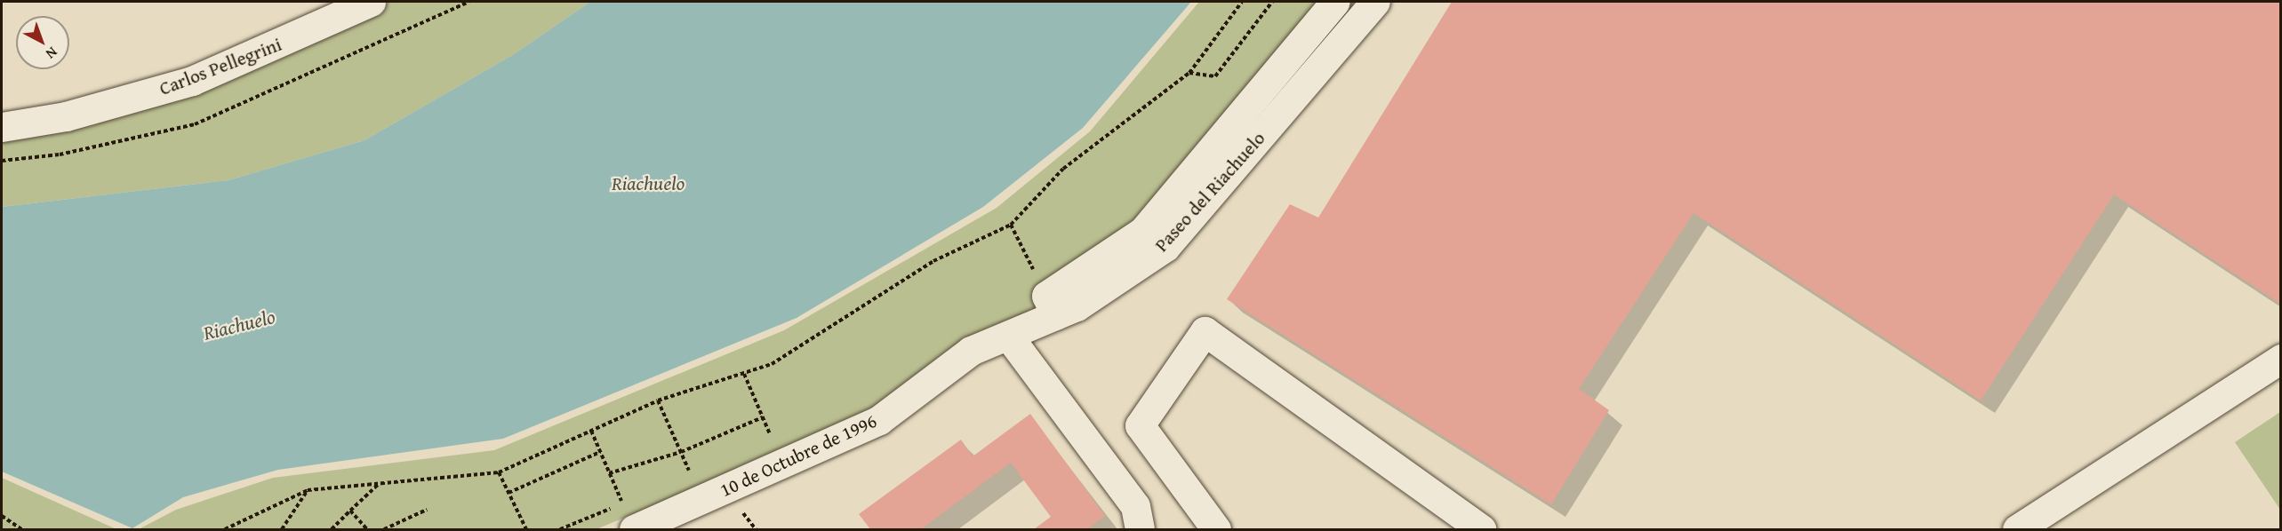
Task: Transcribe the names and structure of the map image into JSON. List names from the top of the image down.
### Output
{
  "streets": {
    "street": ["Carlos Pellegrini", "Paseo del Riachuelo", "10 de Octubre de 1996"]
  },
  "crossings": [
    ["Paseo del Riachuelo", "10 de Octubre de 1996"]
  ],
  "water": ["Riachuelo"],
  "north": "bottom right"
}
